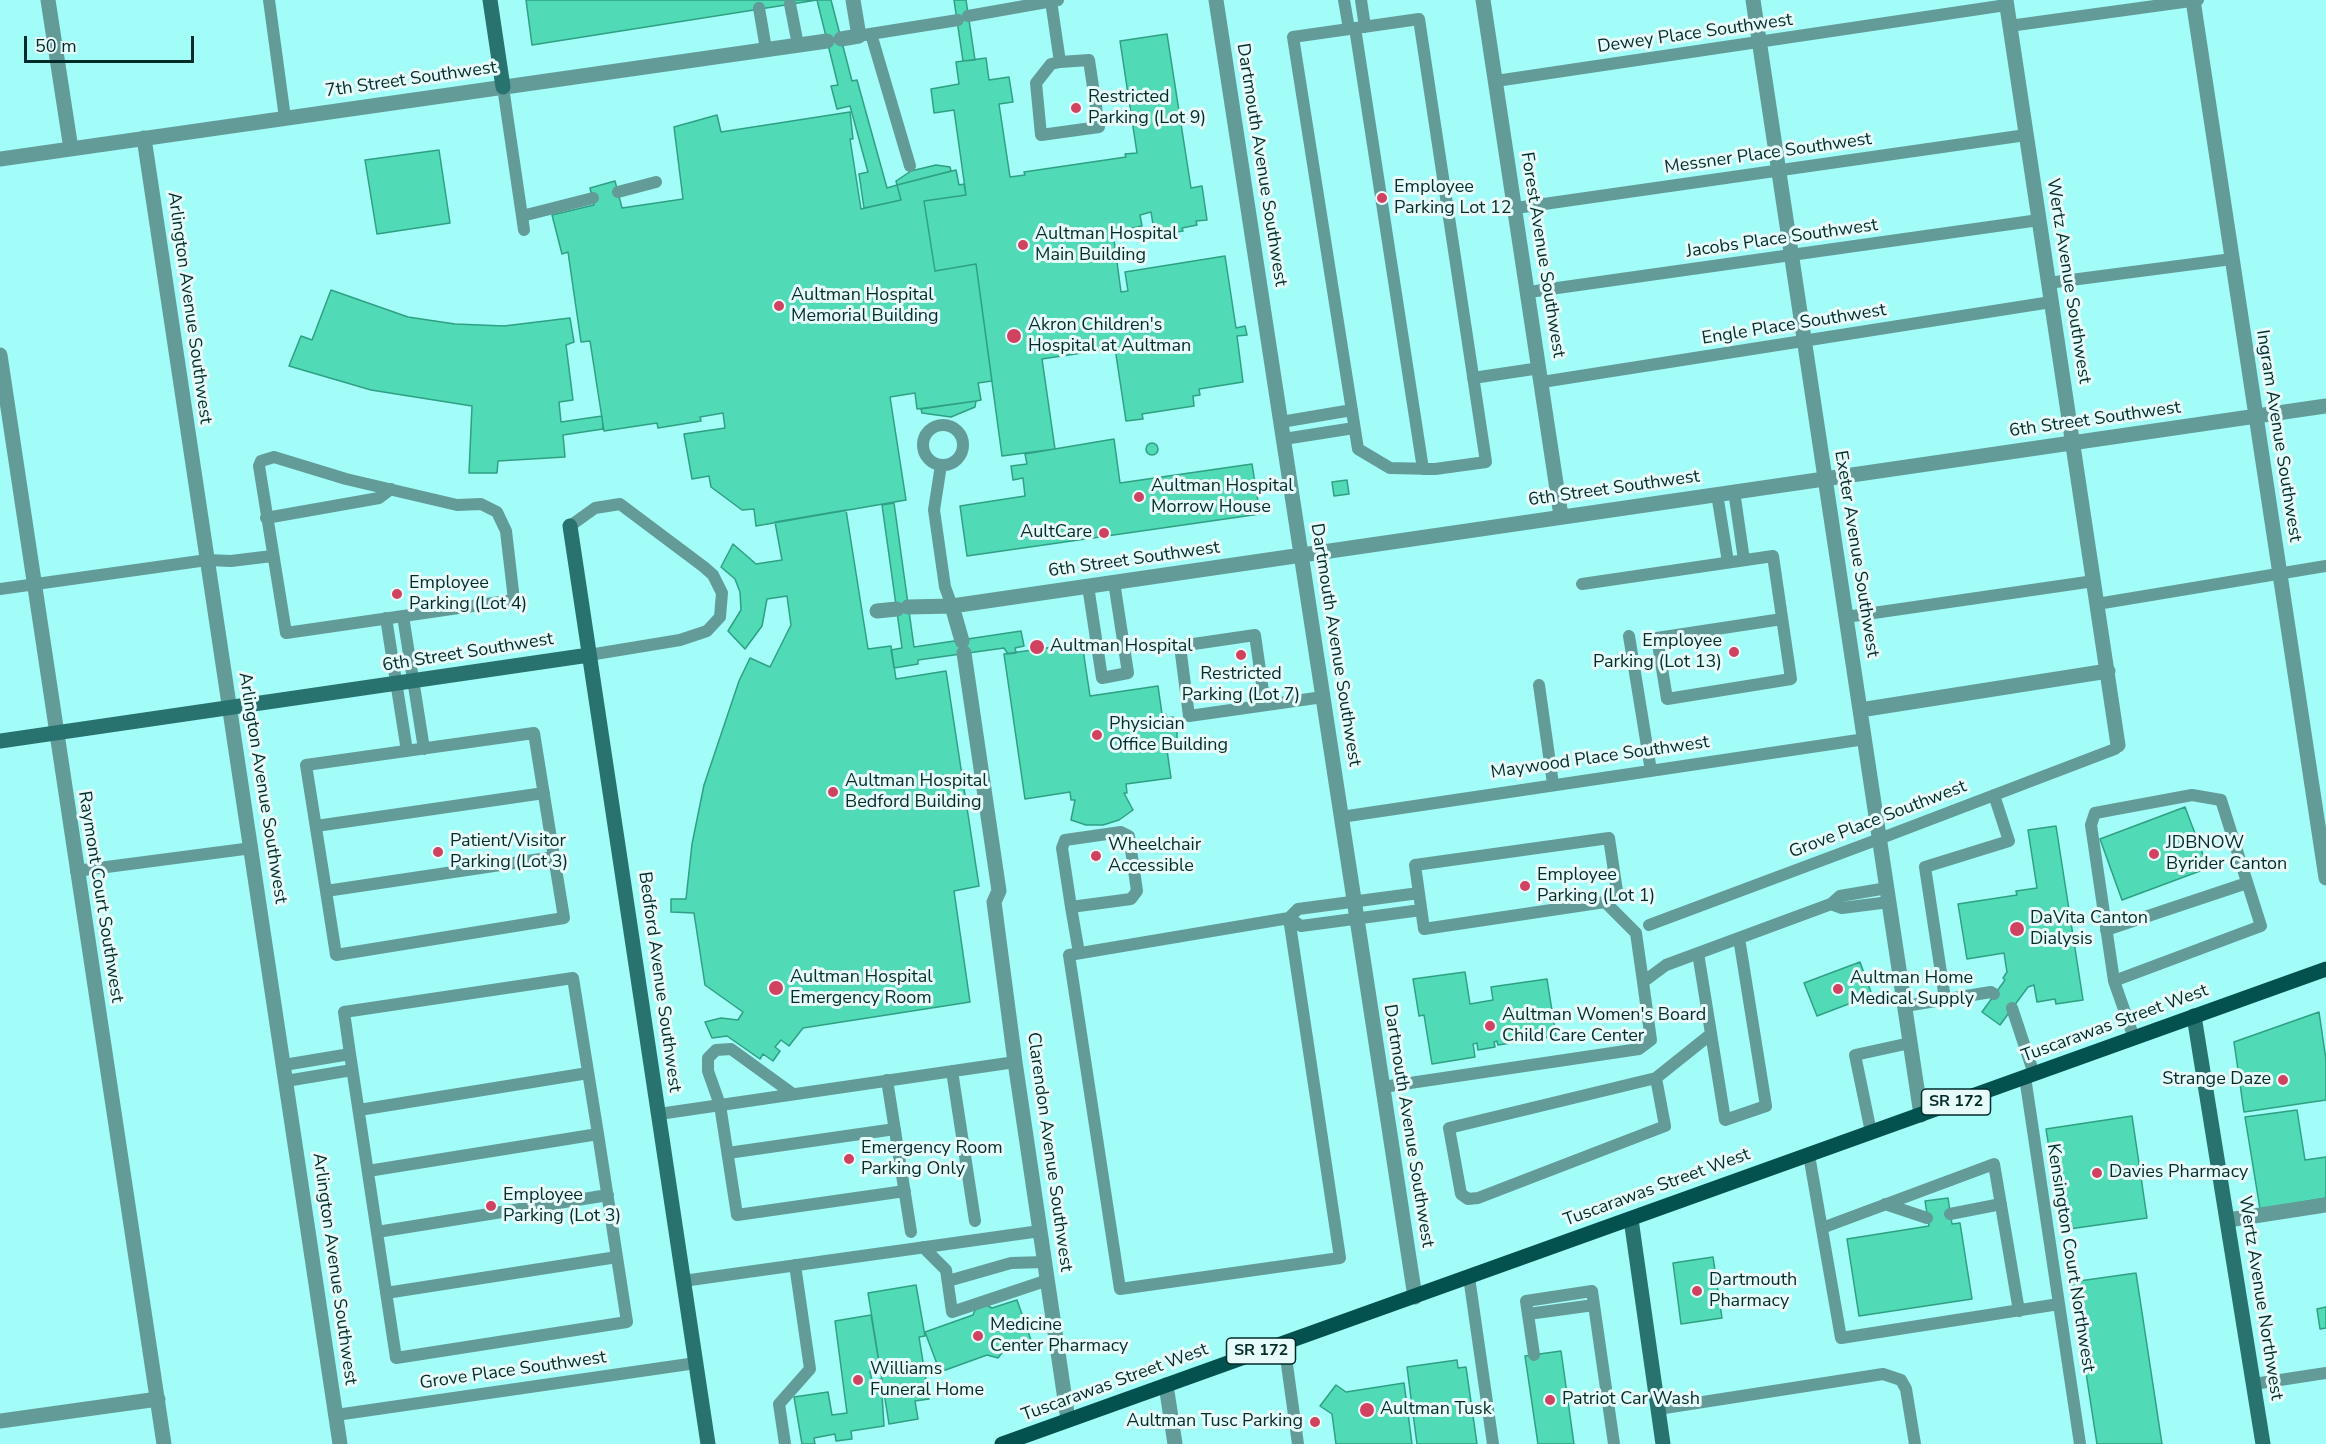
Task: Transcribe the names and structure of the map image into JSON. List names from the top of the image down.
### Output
{
  "streets": {
    "main road": ["Tuscarawas Street West", "SR 172"],
    "street": [
      "7th Street Southwest",
      "Dartmouth Avenue Southwest",
      "Forest Avenue Southwest",
      "Wertz Avenue Southwest",
      "Arlington Avenue Southwest",
      "6th Street Southwest",
      "Ingram Avenue Southwest",
      "Exeter Avenue Southwest",
      "Raymont Court Southwest",
      "Bedford Avenue Southwest",
      "Clarendon Avenue Southwest",
      "Wertz Avenue Northwest"
    ],
    "lane": [
      "Dewey Place Southwest",
      "Messner Place Southwest",
      "Jacobs Place Southwest",
      "Engle Place Southwest",
      "Maywood Place Southwest",
      "Grove Place Southwest",
      "Kensington Court Northwest"
    ]
  },
  "crossings": [
    ["Dewey Place Southwest", "Forest Avenue Southwest"],
    ["Dewey Place Southwest", "Wertz Avenue Southwest"],
    ["Dewey Place Southwest", "Exeter Avenue Southwest"],
    ["7th Street Southwest", "Arlington Avenue Southwest"],
    ["Messner Place Southwest", "Forest Avenue Southwest"],
    ["Messner Place Southwest", "Wertz Avenue Southwest"],
    ["Messner Place Southwest", "Exeter Avenue Southwest"],
    ["Dartmouth Avenue Southwest", "6th Street Southwest"],
    ["Dartmouth Avenue Southwest", "Maywood Place Southwest"],
    ["Dartmouth Avenue Southwest", "Tuscarawas Street West"],
    ["Jacobs Place Southwest", "Forest Avenue Southwest"],
    ["Jacobs Place Southwest", "Wertz Avenue Southwest"],
    ["Jacobs Place Southwest", "Exeter Avenue Southwest"],
    ["Forest Avenue Southwest", "Engle Place Southwest"],
    ["Forest Avenue Southwest", "6th Street Southwest"],
    ["Wertz Avenue Southwest", "Engle Place Southwest"],
    ["Wertz Avenue Southwest", "6th Street Southwest"],
    ["Wertz Avenue Southwest", "Grove Place Southwest"],
    ["Arlington Avenue Southwest", "6th Street Southwest"],
    ["Arlington Avenue Southwest", "Grove Place Southwest"],
    ["Engle Place Southwest", "Exeter Avenue Southwest"],
    ["6th Street Southwest", "Ingram Avenue Southwest"],
    ["6th Street Southwest", "Exeter Avenue Southwest"],
    ["6th Street Southwest", "Raymont Court Southwest"],
    ["6th Street Southwest", "Bedford Avenue Southwest"],
    ["6th Street Southwest", "Clarendon Avenue Southwest"],
    ["Exeter Avenue Southwest", "Maywood Place Southwest"],
    ["Exeter Avenue Southwest", "Grove Place Southwest"],
    ["Exeter Avenue Southwest", "Tuscarawas Street West"],
    ["Grove Place Southwest", "Bedford Avenue Southwest"],
    ["Tuscarawas Street West", "Clarendon Avenue Southwest"],
    ["Tuscarawas Street West", "Kensington Court Northwest"],
    ["Tuscarawas Street West", "Wertz Avenue Northwest"]
  ],
  "places": [
    "Restricted Parking (Lot 9)",
    "Employee Parking Lot 12",
    "Aultman Hospital Main Building",
    "Aultman Hospital Memorial Building",
    "Akron Children's Hospital at Aultman",
    "Aultman Hospital Morrow House",
    "AultCare",
    "Employee Parking (Lot 4)",
    "Aultman Hospital",
    "Employee Parking (Lot 13)",
    "Restricted Parking (Lot 7)",
    "Physician Office Building",
    "Aultman Hospital Bedford Building",
    "Patient/Visitor Parking (Lot 3)",
    "JDBNOW Byrider Canton",
    "Wheelchair Accessible",
    "Employee Parking (Lot 1)",
    "DaVita Canton Dialysis",
    "Aultman Hospital Emergency Room",
    "Aultman Home Medical Supply",
    "Aultman Women's Board Child Care Center",
    "Strange Daze",
    "Emergency Room Parking Only",
    "Davies Pharmacy",
    "Employee Parking (Lot 3)",
    "Dartmouth Pharmacy",
    "Medicine Center Pharmacy",
    "Williams Funeral Home",
    "Patriot Car Wash",
    "Aultman Tusk",
    "Aultman Tusc Parking"
  ],
  "scale_bar": "50 m"
}
